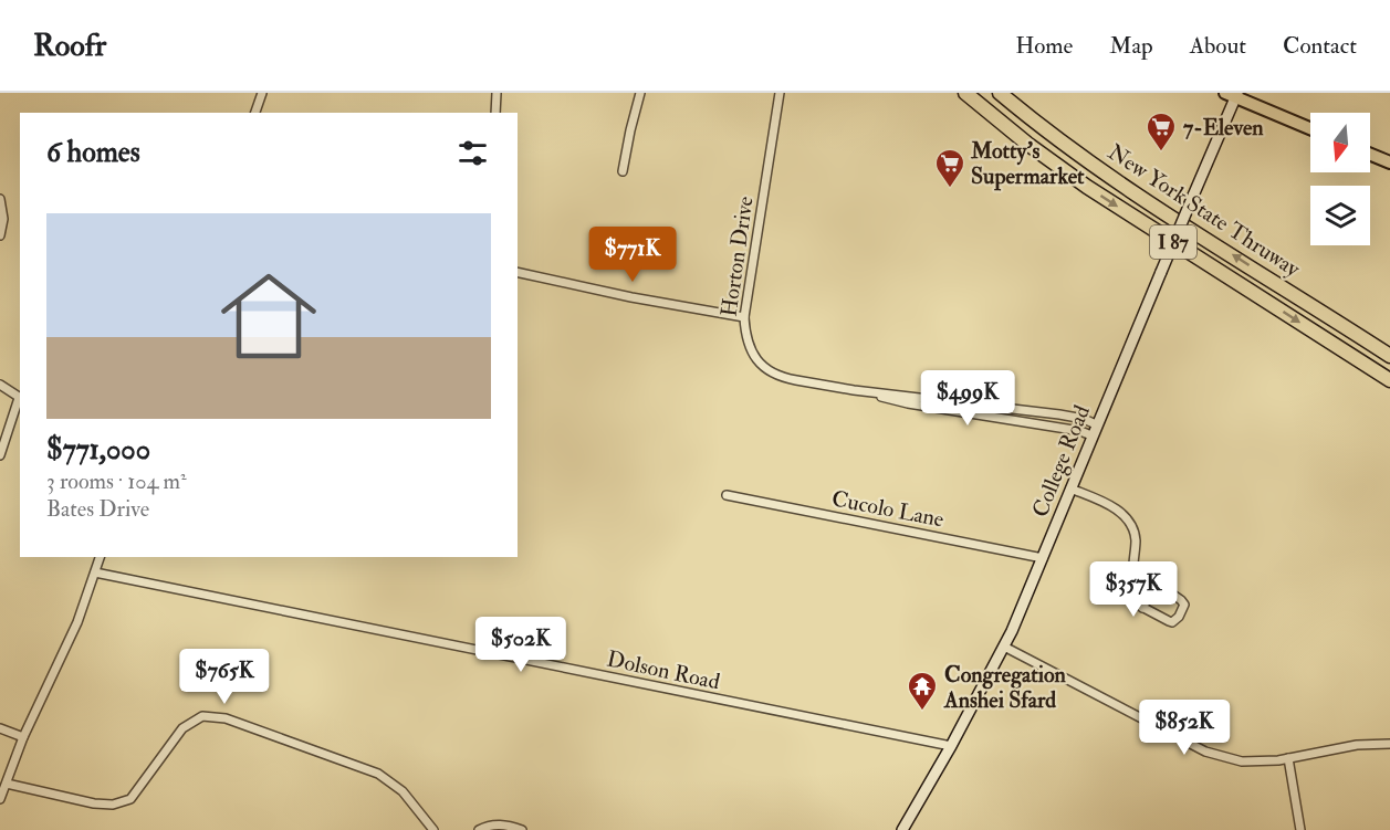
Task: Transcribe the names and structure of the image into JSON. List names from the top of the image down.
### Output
{
  "streets": {
    "highway": ["New York State Thruway", "I 87"],
    "street": [
      "Horton Drive",
      "College Road",
      "Cucolo Lane",
      "Dolson Road"
    ]
  },
  "crossings": [
    ["Horton Drive", "College Road"],
    ["College Road", "Cucolo Lane"],
    ["College Road", "Dolson Road"]
  ],
  "places": {
    "supermarket": ["7-Eleven", "Motty's Supermarket"],
    "temple": ["Congregation Anshei Sfard"]
  },
  "north": "bottom",
  "page": {
    "header": "Roofr",
    "nav": [
      "Home",
      "Map",
      "About",
      "Contact"
    ],
    "heading": "6 homes",
    "list": [
      {
        "name": "$771,000",
        "note": "3 rooms · 104 m² · Bates Drive"
      }
    ],
    "price": [
      "$771K",
      "$499K",
      "$357K",
      "$502K",
      "$765K",
      "$852K"
    ]
  }
}
